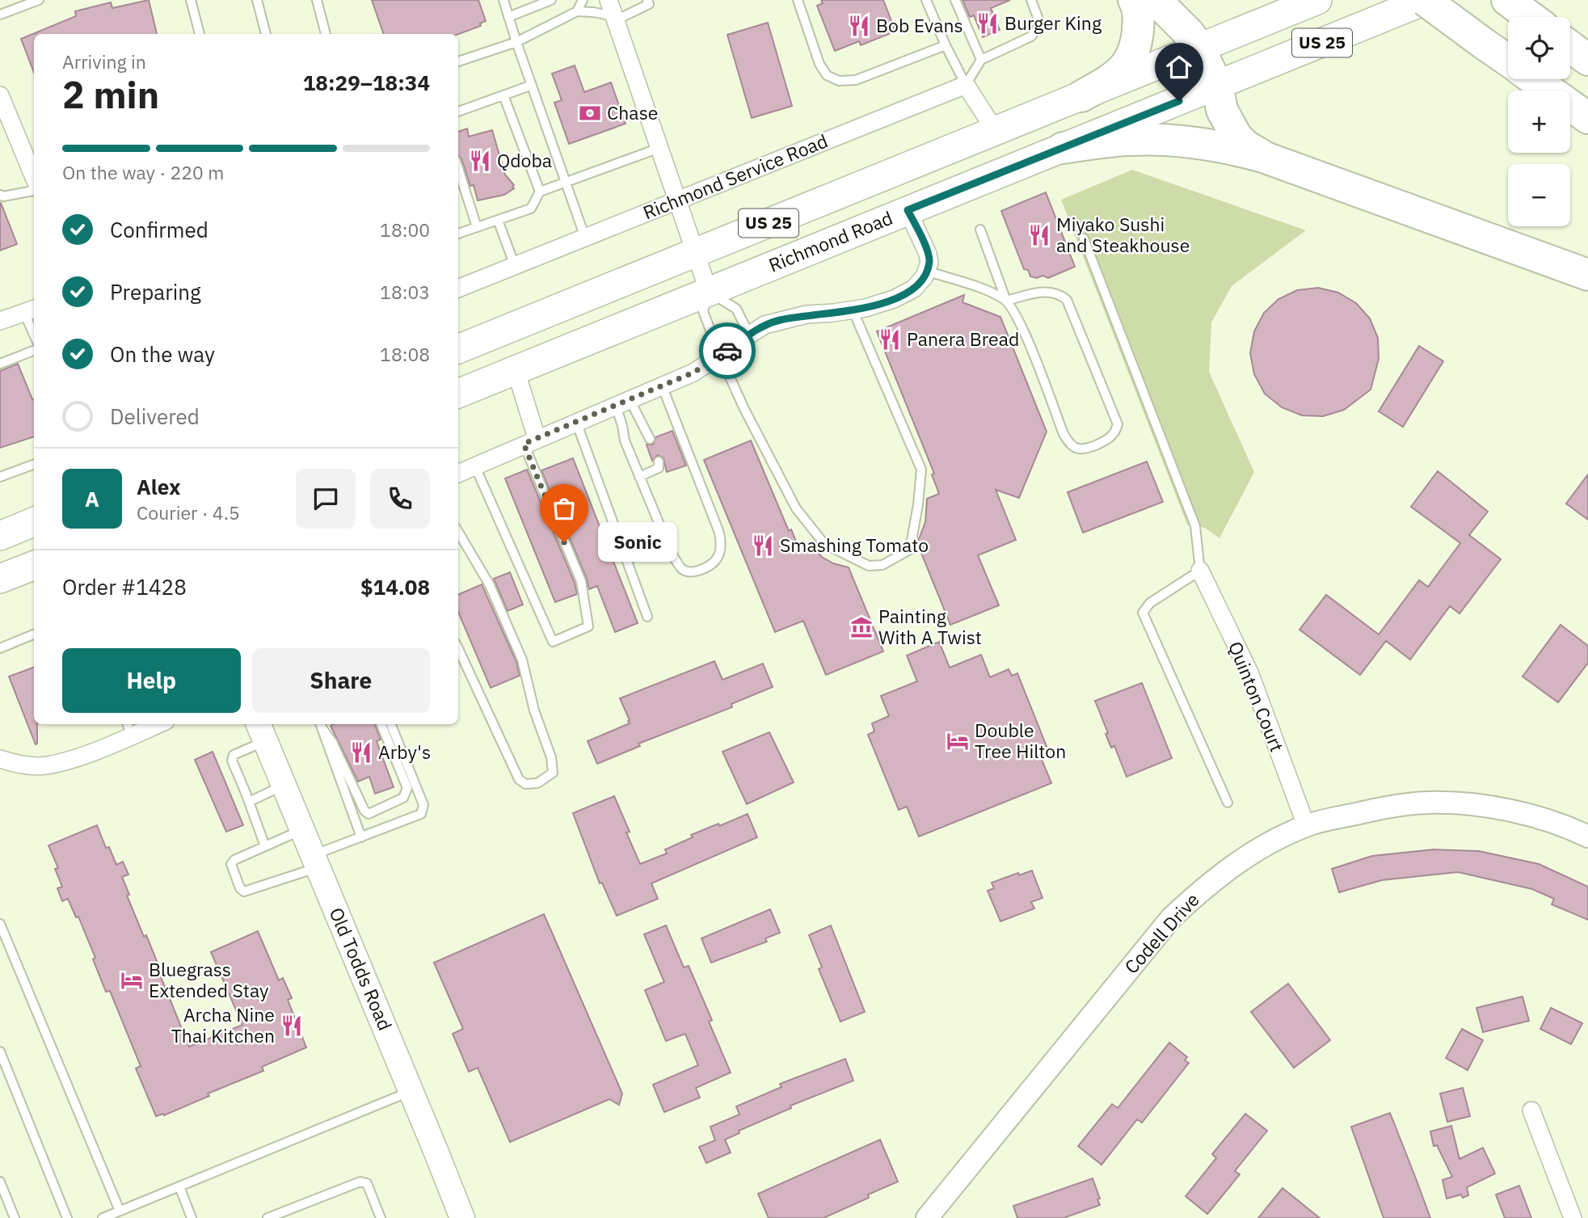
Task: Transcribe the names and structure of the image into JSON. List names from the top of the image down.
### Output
{
  "streets": {
    "highway": ["US 25", "Richmond Road"],
    "main road": ["Old Todds Road"],
    "street": ["Richmond Service Road", "Quinton Court", "Codell Drive"]
  },
  "crossings": [
    ["Quinton Court", "Codell Drive"]
  ],
  "places": {
    "restaurant": [
      "Burger King",
      "Bob Evans",
      "Qdoba",
      "Miyako Sushi and Steakhouse",
      "Panera Bread",
      "Smashing Tomato",
      "Arby's",
      "Archa Nine Thai Kitchen"
    ],
    "bank": ["Chase"],
    "other": ["Sonic"],
    "museum": ["Painting With A Twist"],
    "hotel": ["Double Tree Hilton", "Bluegrass Extended Stay"]
  },
  "page": {
    "map_buttons": ["+", "−"],
    "heading": ["2 min", "Arriving in", "18:29–18:34"],
    "panel": [
      "Alex",
      "Courier · 4.5",
      "Order #1428",
      "$14.08"
    ],
    "bar": "On the way · 220 m",
    "list": [
      ["Confirmed", "18:00"],
      ["Preparing", "18:03"],
      ["On the way", "18:08"],
      "Delivered"
    ],
    "round": "A",
    "bubble": "Sonic",
    "buttons": ["Help", "Share"]
  }
}
